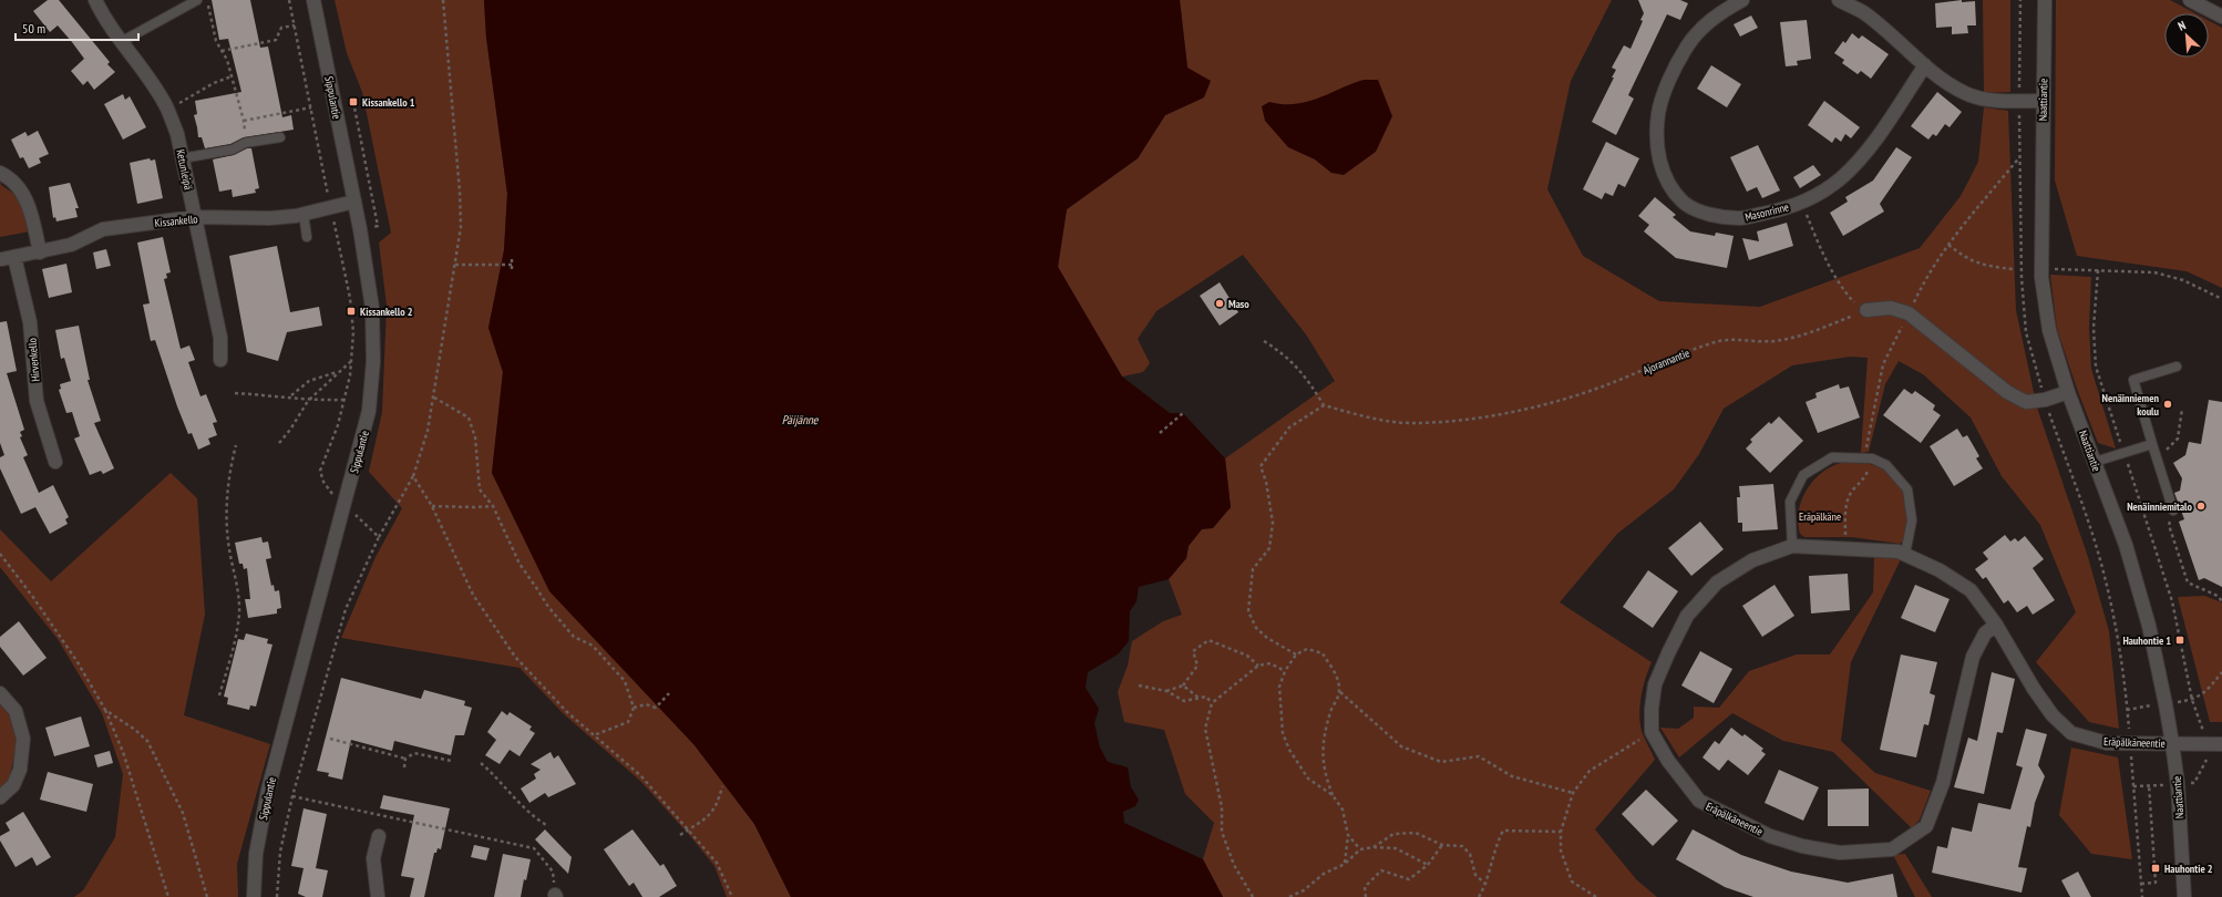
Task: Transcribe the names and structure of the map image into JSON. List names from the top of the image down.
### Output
{
  "streets": {
    "street": [
      "Sippulantie",
      "Naattiantie",
      "Ketunleipä",
      "Masonrinne",
      "Kissankello",
      "Hirvenkello",
      "Eräpälkäneentie"
    ],
    "path": ["Ajorannantie"]
  },
  "crossings": [
    ["Sippulantie", "Kissankello"],
    ["Naattiantie", "Eräpälkäneentie"],
    ["Ketunleipä", "Kissankello"],
    ["Kissankello", "Hirvenkello"]
  ],
  "water": ["Päijänne"],
  "parks": ["Eräpälkäne"],
  "places": {
    "transit": [
      "Kissankello 1",
      "Kissankello 2",
      "Hauhontie 1",
      "Hauhontie 2"
    ],
    "other": ["Maso", "Nenäinniemen koulu", "Nenäinniemitalo"]
  },
  "scale_bar": "50 m",
  "north": "top left"
}
